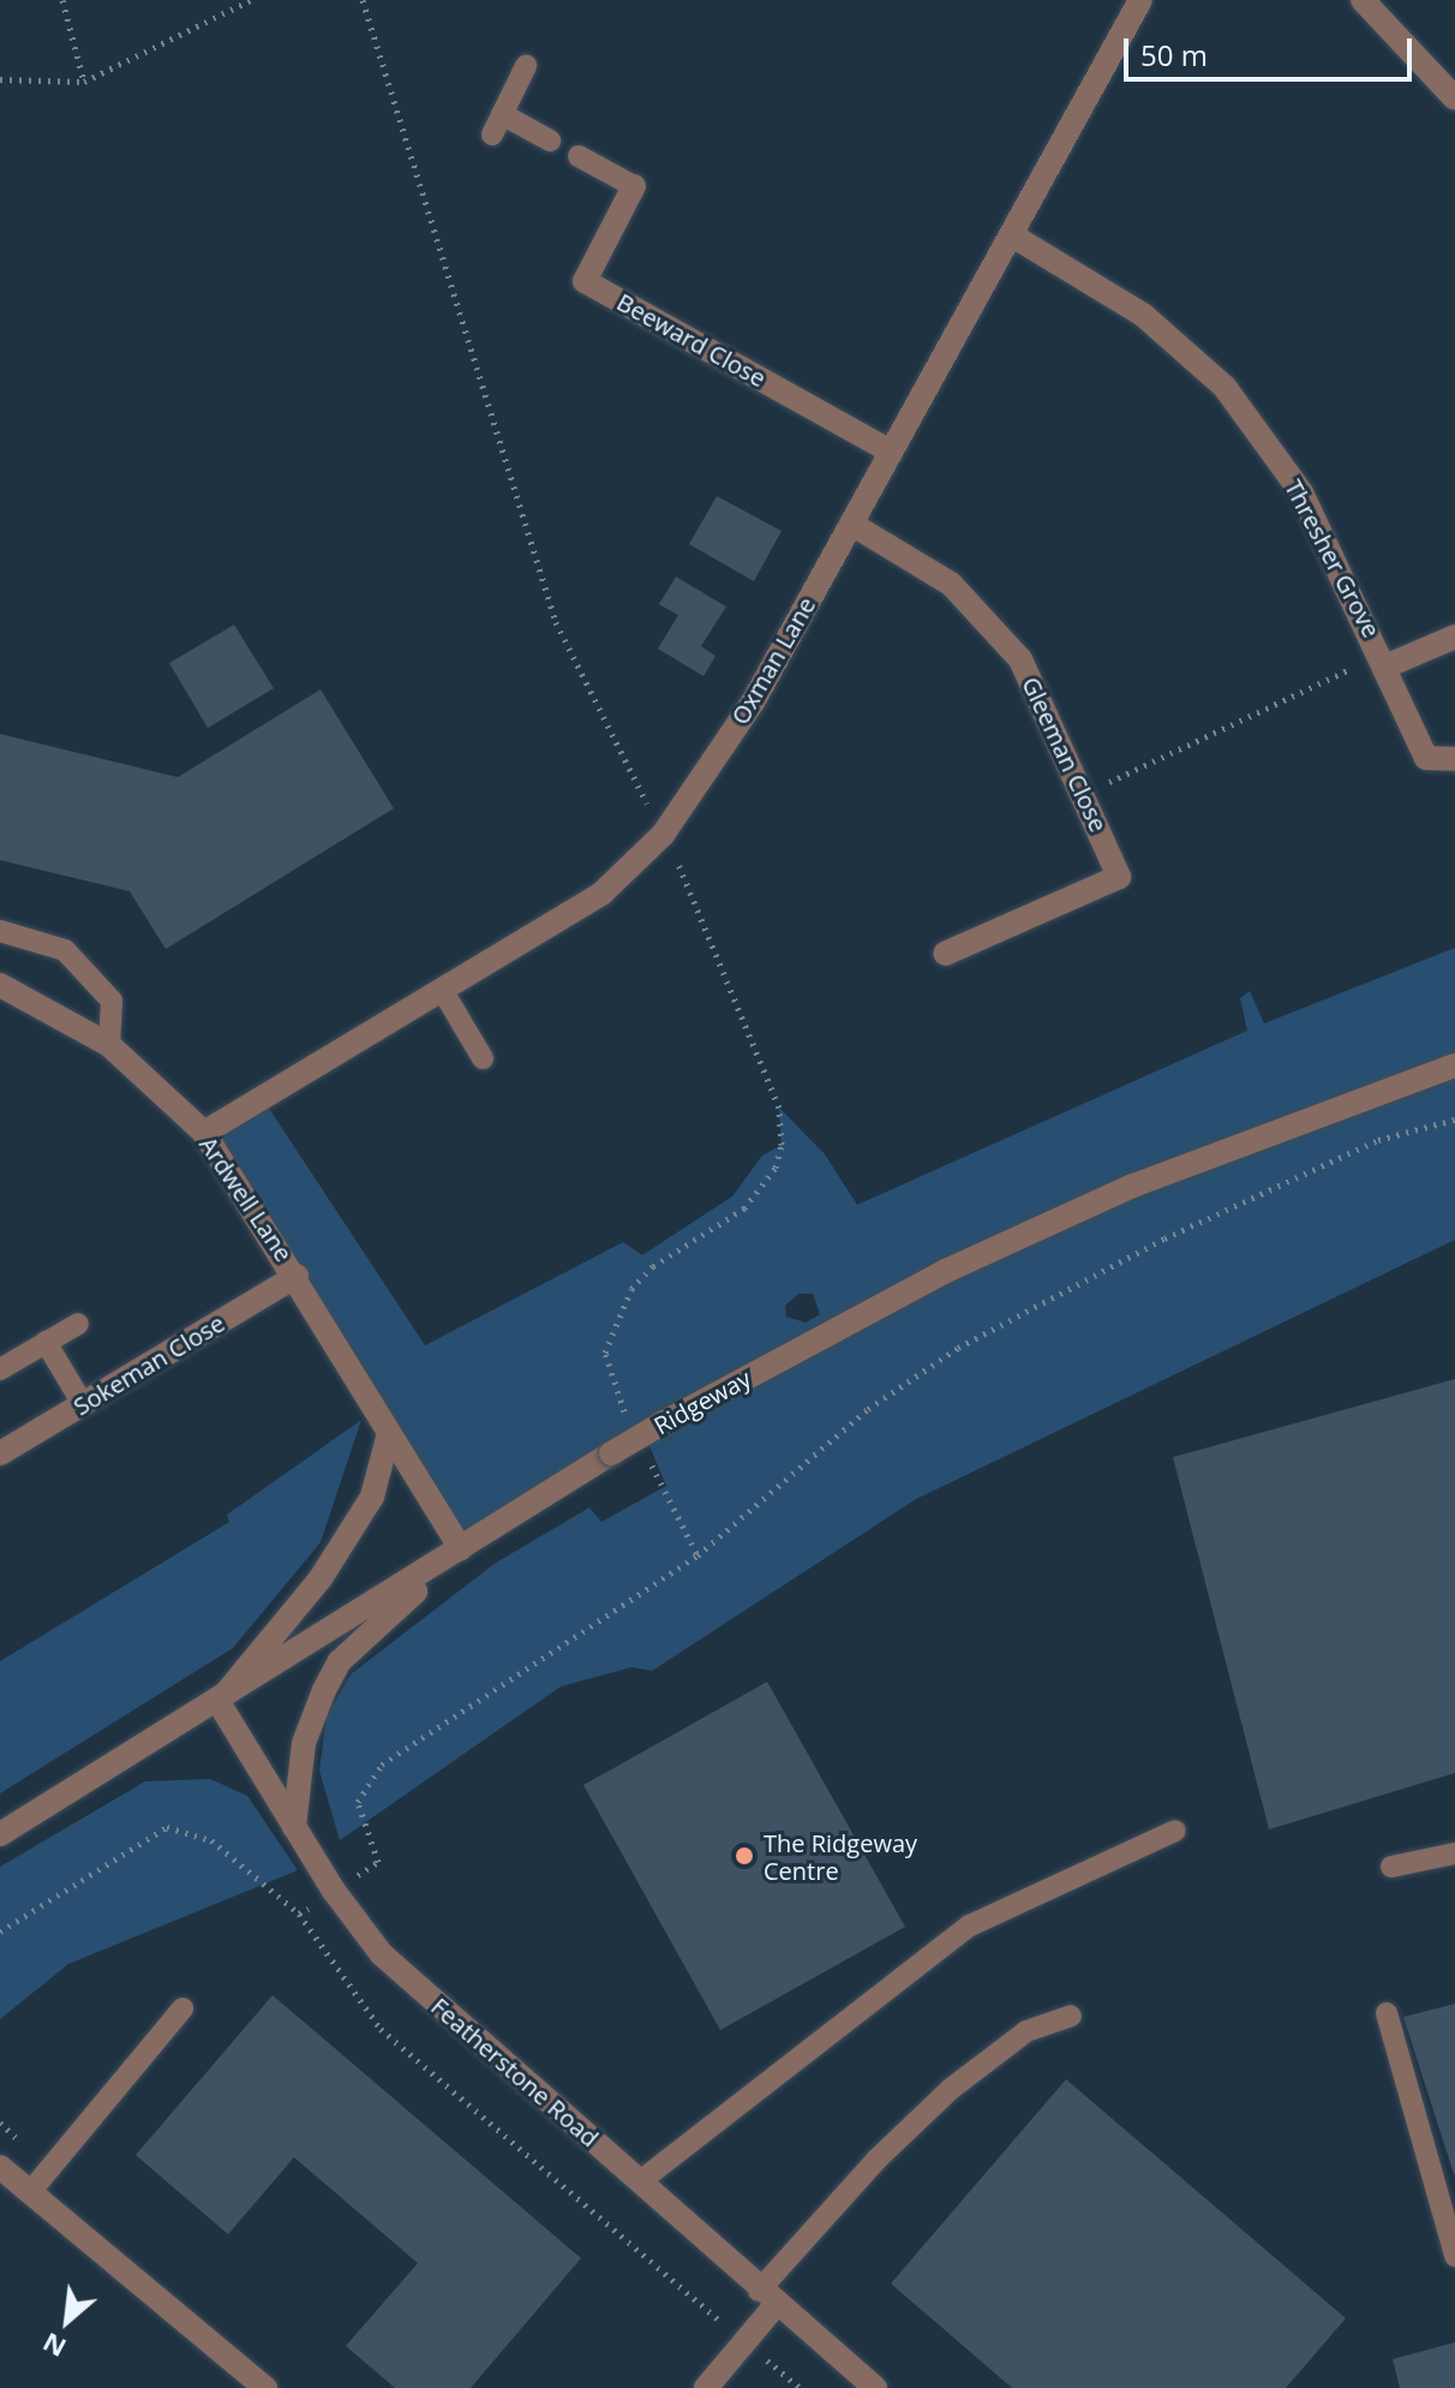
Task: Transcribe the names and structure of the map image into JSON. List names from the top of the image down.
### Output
{
  "streets": {
    "street": [
      "Beeward Close",
      "Thresher Grove",
      "Oxman Lane",
      "Gleeman Close",
      "Ardwell Lane",
      "Sokeman Close",
      "Ridgeway",
      "Featherstone Road"
    ]
  },
  "crossings": [
    ["Beeward Close", "Oxman Lane"],
    ["Thresher Grove", "Oxman Lane"],
    ["Oxman Lane", "Gleeman Close"],
    ["Oxman Lane", "Ardwell Lane"],
    ["Ardwell Lane", "Sokeman Close"],
    ["Ardwell Lane", "Ridgeway"],
    ["Ridgeway", "Featherstone Road"]
  ],
  "places": ["The Ridgeway Centre"],
  "scale_bar": "50 m",
  "north": "bottom left"
}
